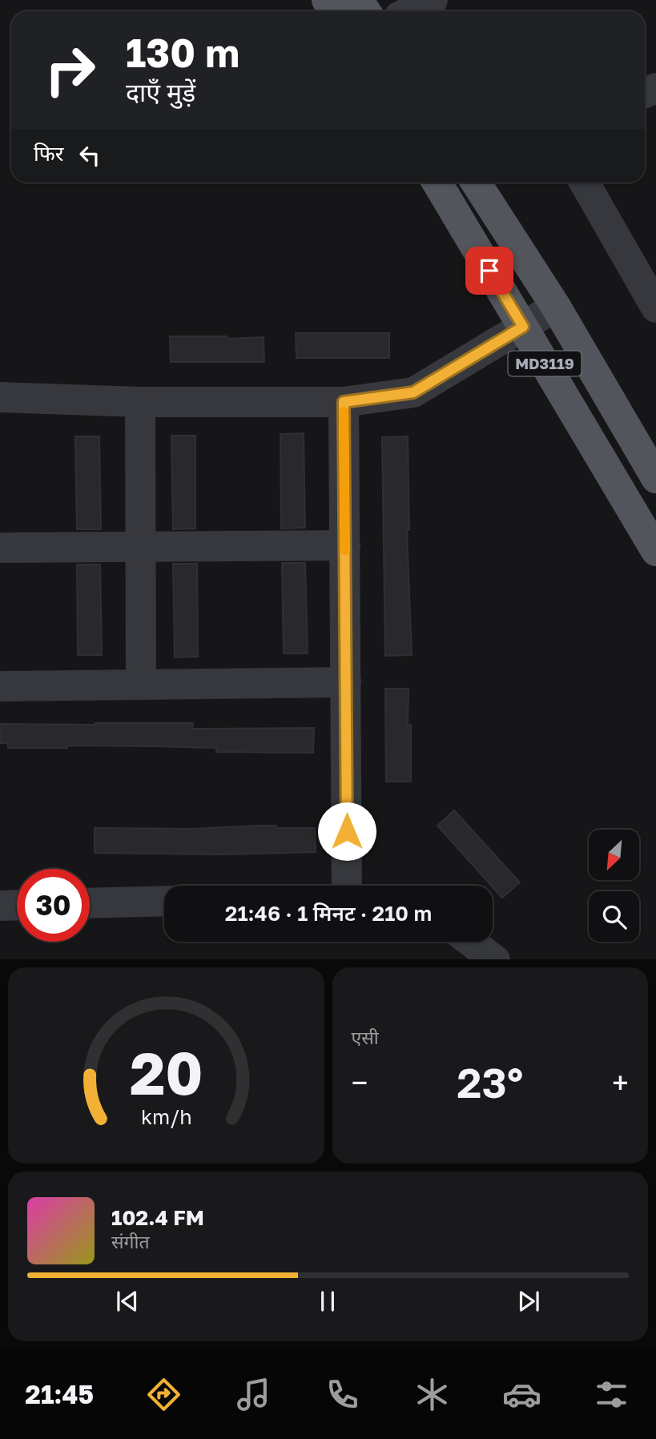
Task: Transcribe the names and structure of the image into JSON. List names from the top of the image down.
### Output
{
  "streets": {
    "main road": ["MD3119"]
  },
  "north": "bottom left",
  "page": {
    "turn": ["130 m", "दाएँ मुड़ें"],
    "then": "फिर",
    "limit": "30",
    "trip": "21:46 · 1 मिनट · 210 m",
    "tile": "एसी",
    "heat": ["−", "23°", "+"],
    "song": ["102.4 FM", "संगीत"],
    "tabs": "21:45",
    "gauge": ["20", "km/h"]
  }
}
